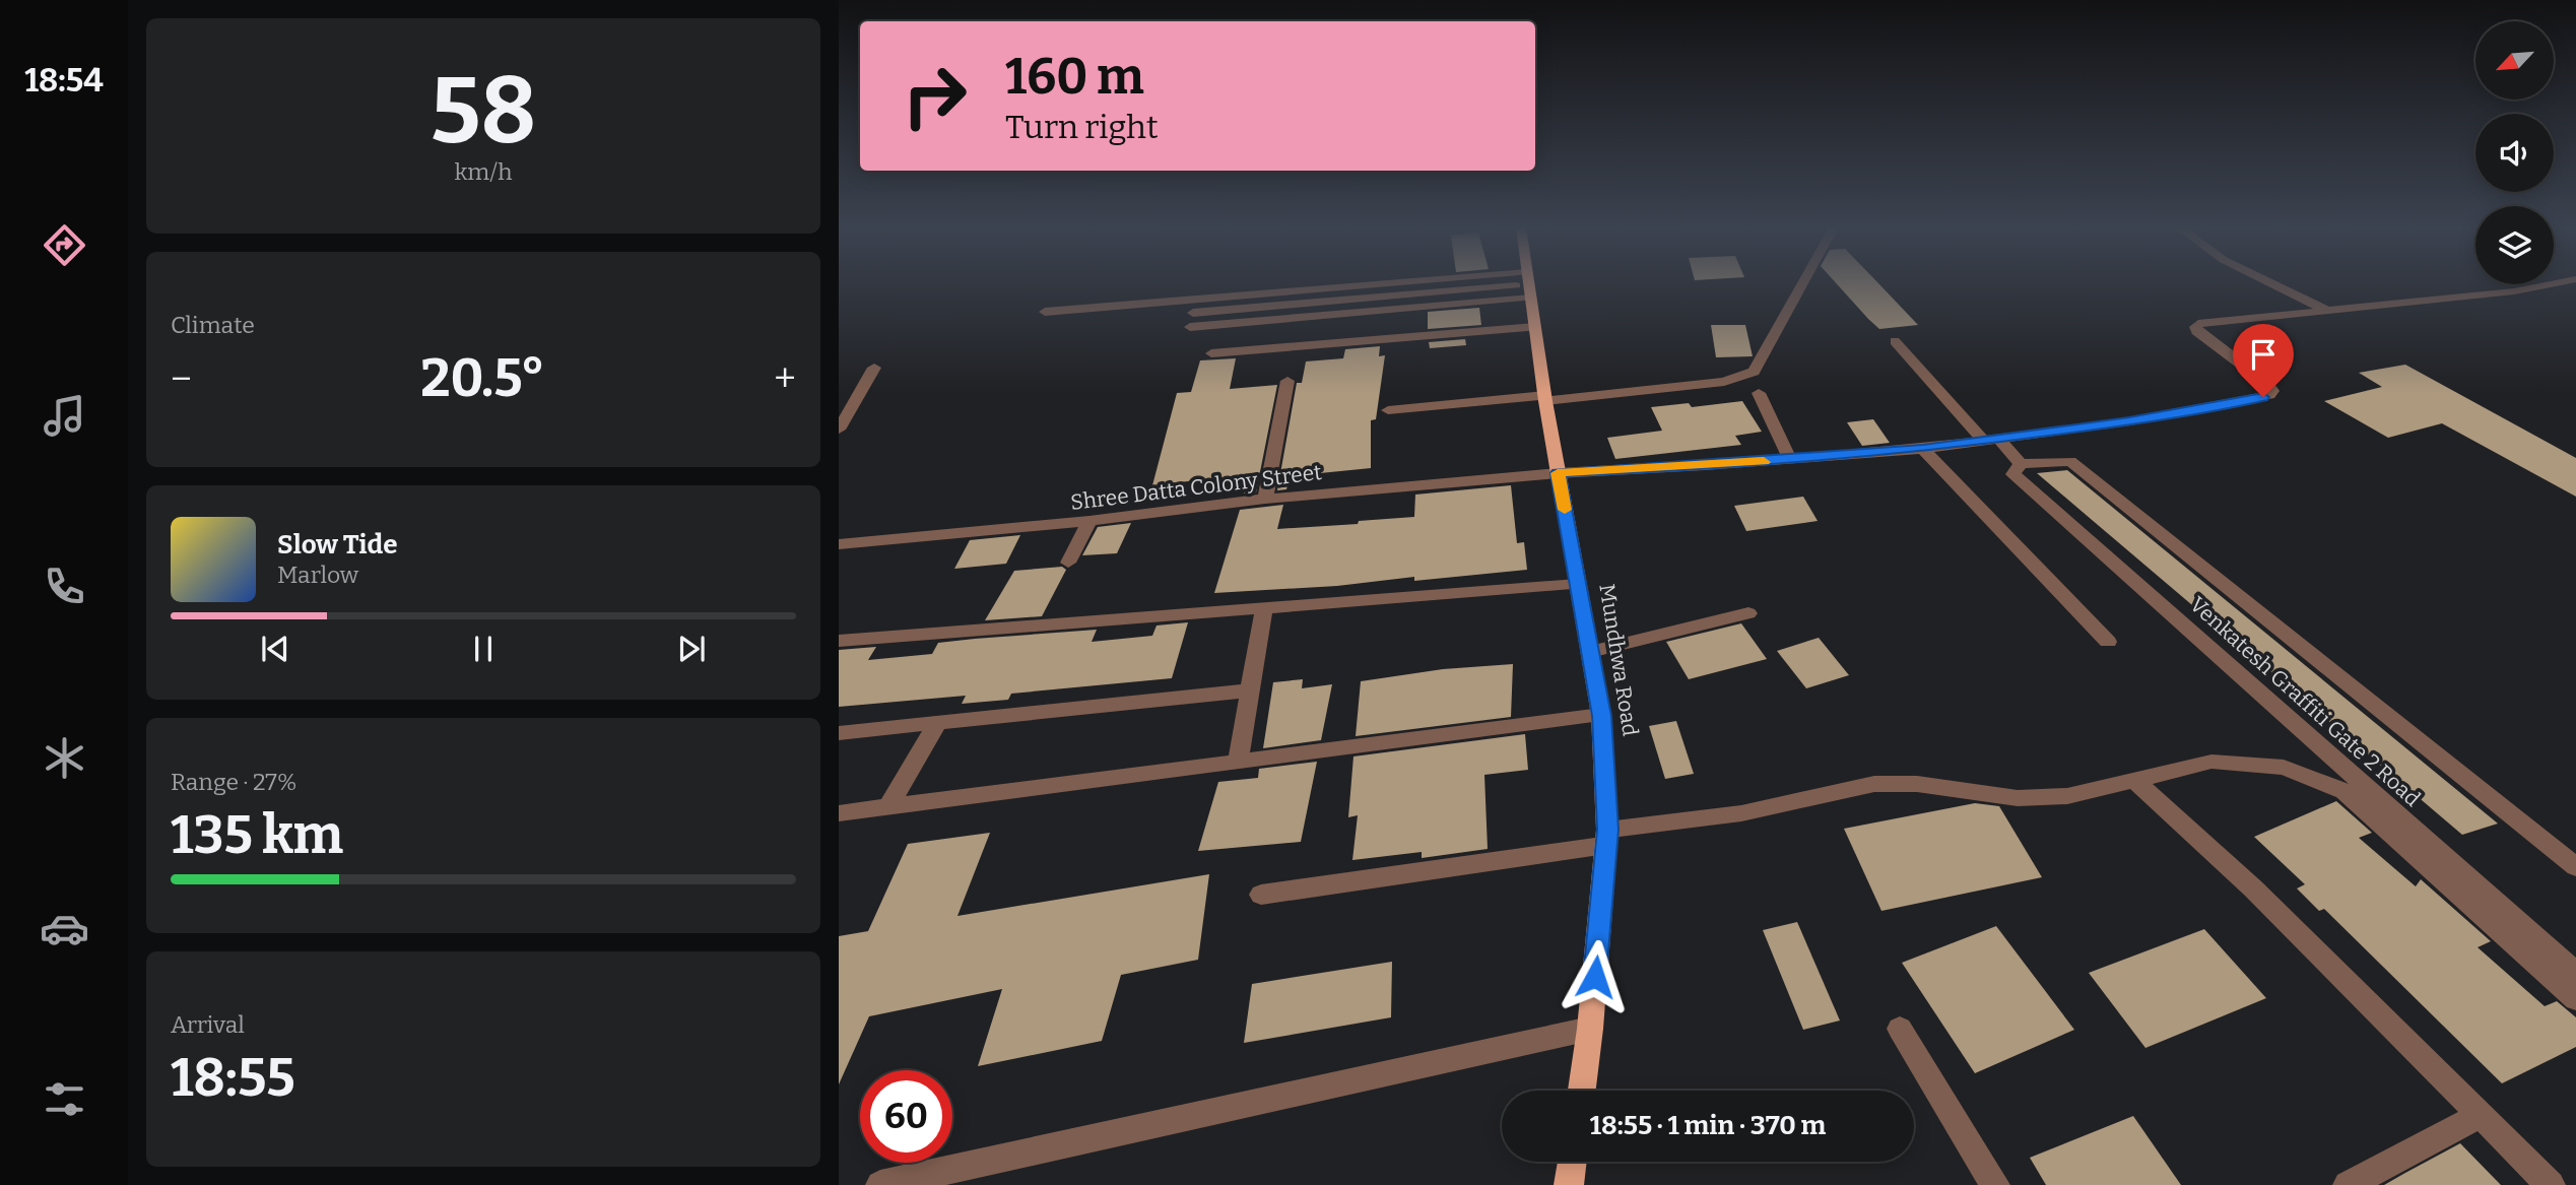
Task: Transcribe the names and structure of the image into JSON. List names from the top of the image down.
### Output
{
  "streets": {
    "main road": ["Mundhwa Road"],
    "street": ["Shree Datta Colony Street", "Venkatesh Graffiti Gate 2 Road"]
  },
  "crossings": [
    ["Shree Datta Colony Street", "Mundhwa Road"],
    ["Shree Datta Colony Street", "Venkatesh Graffiti Gate 2 Road"]
  ],
  "north": "bottom left",
  "page": {
    "tabs": "18:54",
    "tile": [
      ["58", "km/h"],
      "Climate",
      ["Range · 27%", "135 km"],
      ["Arrival", "18:55"]
    ],
    "turn": ["160 m", "Turn right"],
    "heat": ["−", "20.5°", "+"],
    "song": ["Slow Tide", "Marlow"],
    "limit": "60",
    "trip": "18:55 · 1 min · 370 m"
  }
}
